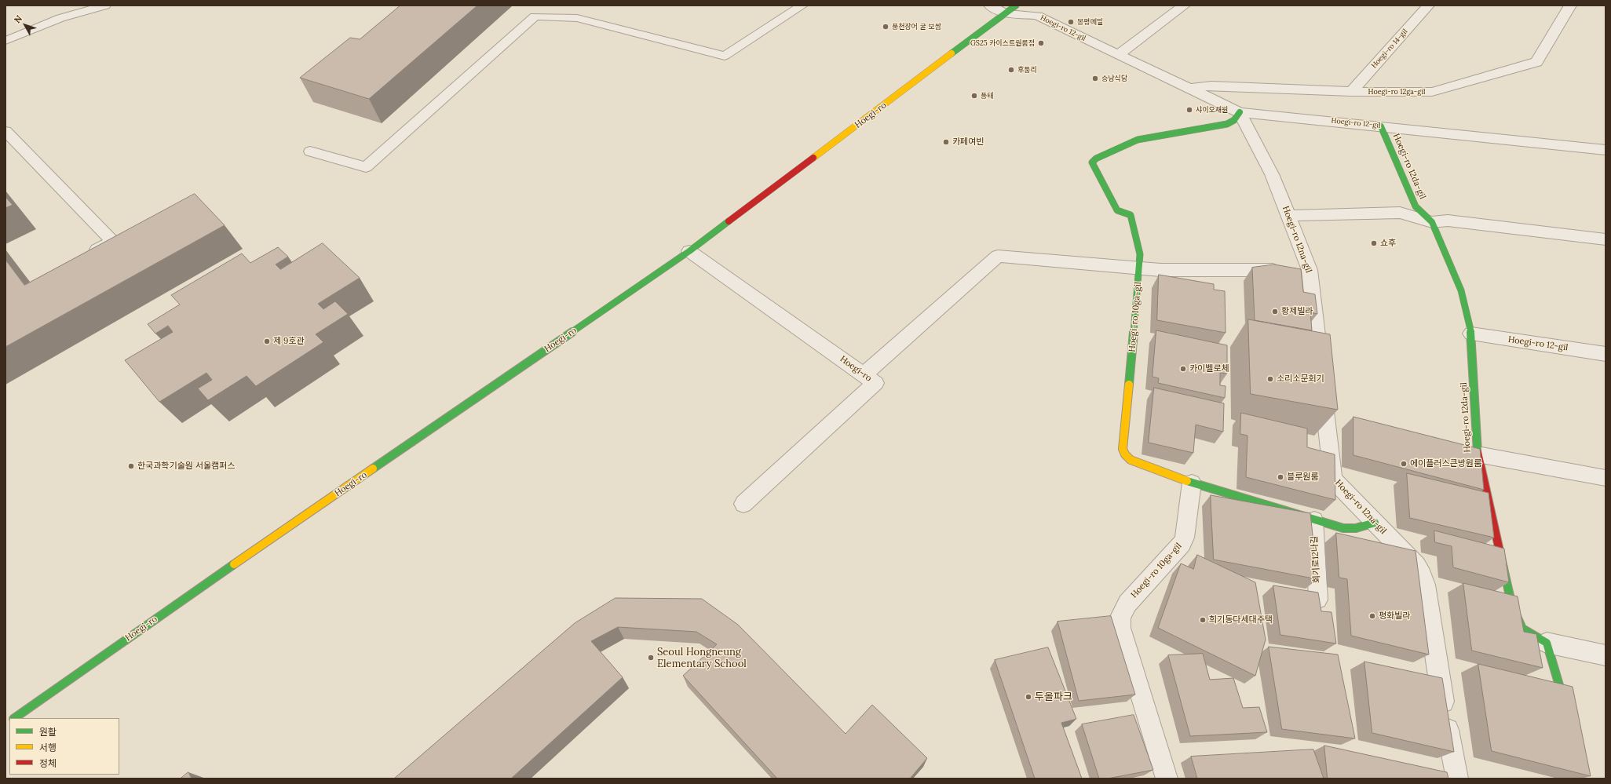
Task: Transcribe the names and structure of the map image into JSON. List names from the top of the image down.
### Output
{
  "streets": {
    "street": [
      "Hoegi-ro 12-gil",
      "Hoegi-ro 14-gil",
      "Hoegi-ro 12ga-gil",
      "Hoegi-ro",
      "Hoegi-ro 12da-gil",
      "Hoegi-ro 12na-gil",
      "Hoegi-ro 10ga-gil"
    ],
    "lane": ["회기로12나길"]
  },
  "crossings": [
    ["Hoegi-ro 12-gil", "Hoegi-ro 12ga-gil"],
    ["Hoegi-ro 12-gil", "Hoegi-ro"],
    ["Hoegi-ro 12-gil", "Hoegi-ro 12da-gil"],
    ["Hoegi-ro 12-gil", "Hoegi-ro 12na-gil"],
    ["Hoegi-ro 12-gil", "Hoegi-ro 10ga-gil"],
    ["Hoegi-ro 14-gil", "Hoegi-ro 12ga-gil"],
    ["Hoegi-ro 12na-gil", "Hoegi-ro 10ga-gil"]
  ],
  "places": [
    "봉평메밀",
    "풍천장어 굴 보쌈",
    "GS25 카이스트원룸점",
    "후퉁리",
    "승낭식당",
    "풍태",
    "샤이오채원",
    "카페여빈",
    "쇼후",
    "황제빌라",
    "제 9호관",
    "카이벨로체",
    "소리소문회기",
    "에이플러스큰방원룸",
    "한국과학기술원 서울캠퍼스",
    "블루원룸",
    "평화빌라",
    "희기동다세대주택",
    "Seoul Hongneung Elementary School",
    "두올파크"
  ],
  "legend": ["원활", "서행", "정체"],
  "north": "top left"
}
